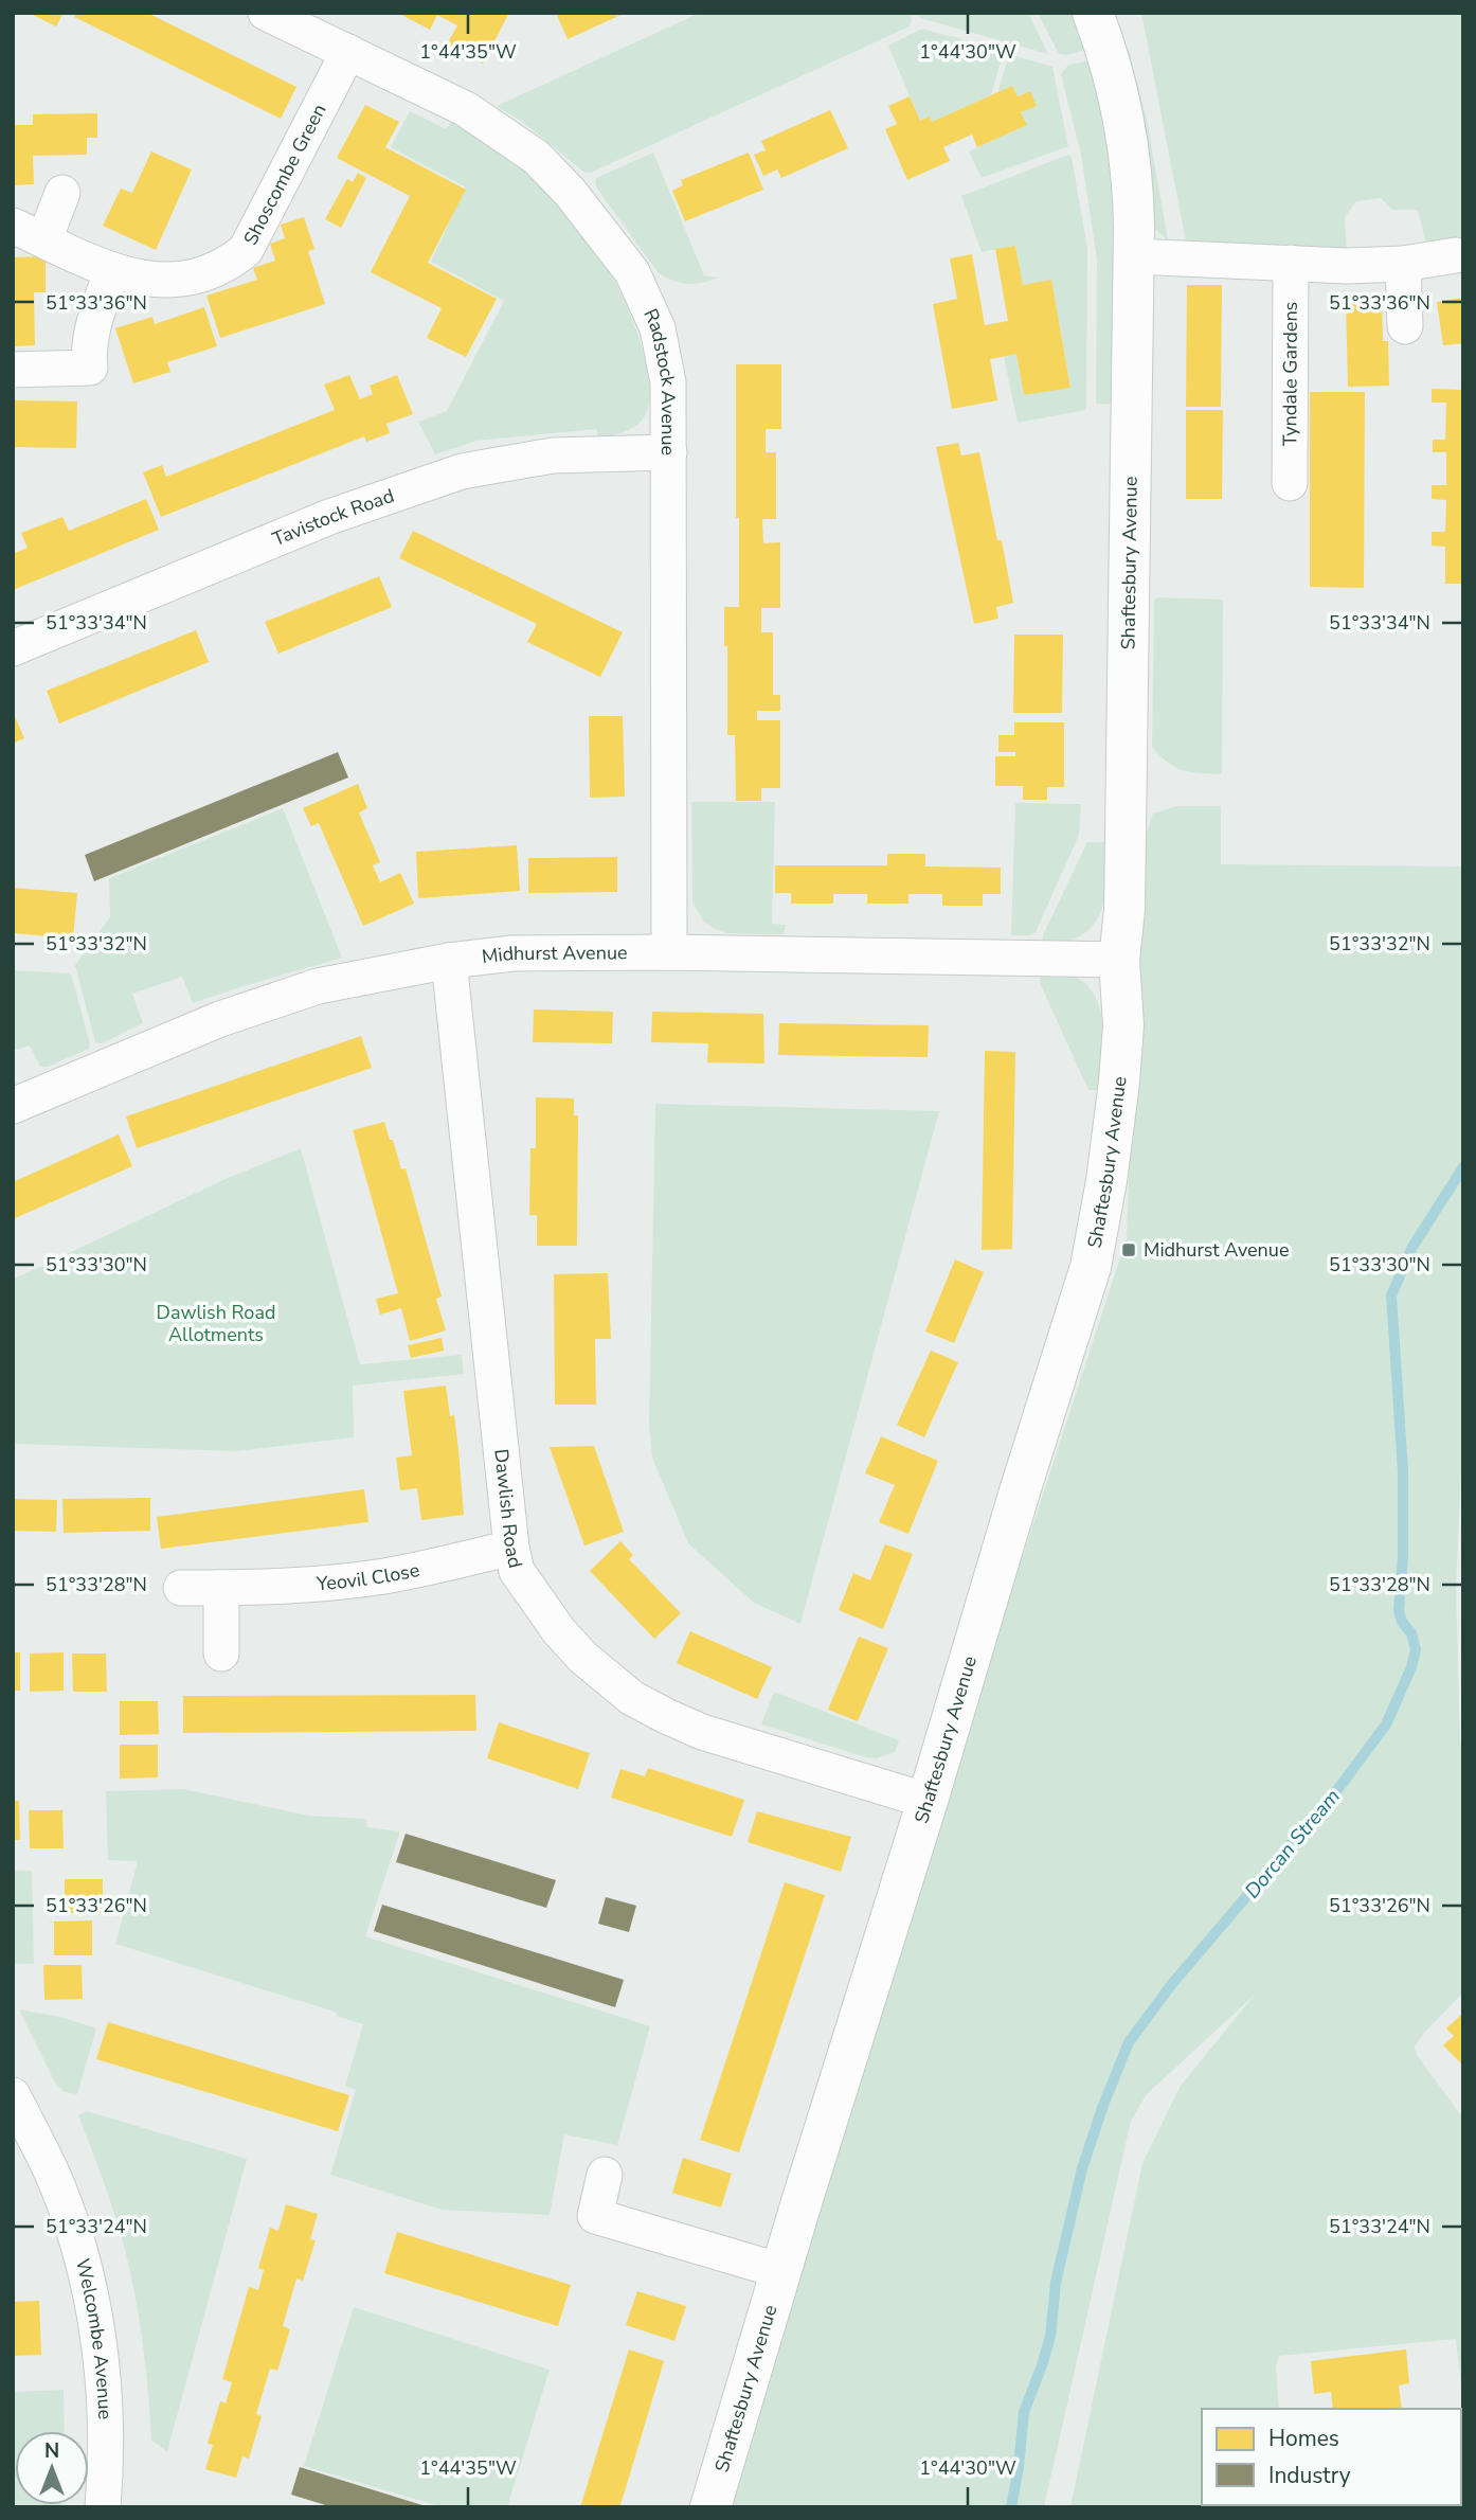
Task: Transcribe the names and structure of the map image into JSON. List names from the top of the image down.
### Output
{
  "streets": {
    "street": [
      "Shoscombe Green",
      "Tyndale Gardens",
      "Radstock Avenue",
      "Tavistock Road",
      "Shaftesbury Avenue",
      "Midhurst Avenue",
      "Dawlish Road",
      "Yeovil Close",
      "Welcombe Avenue"
    ]
  },
  "crossings": [
    ["Shoscombe Green", "Radstock Avenue"],
    ["Radstock Avenue", "Tavistock Road"],
    ["Radstock Avenue", "Midhurst Avenue"],
    ["Shaftesbury Avenue", "Midhurst Avenue"],
    ["Shaftesbury Avenue", "Dawlish Road"],
    ["Midhurst Avenue", "Dawlish Road"],
    ["Dawlish Road", "Yeovil Close"]
  ],
  "water": ["Dorcan Stream"],
  "parks": ["Dawlish Road Allotments"],
  "places": {
    "transit": ["Midhurst Avenue"]
  },
  "legend": ["Homes", "Industry"],
  "north": "top",
  "coordinates": [
    "1°44'35\"W",
    "1°44'30\"W",
    "51°33'36\"N",
    "51°33'34\"N",
    "51°33'32\"N",
    "51°33'30\"N",
    "51°33'28\"N",
    "51°33'26\"N",
    "51°33'24\"N"
  ]
}
